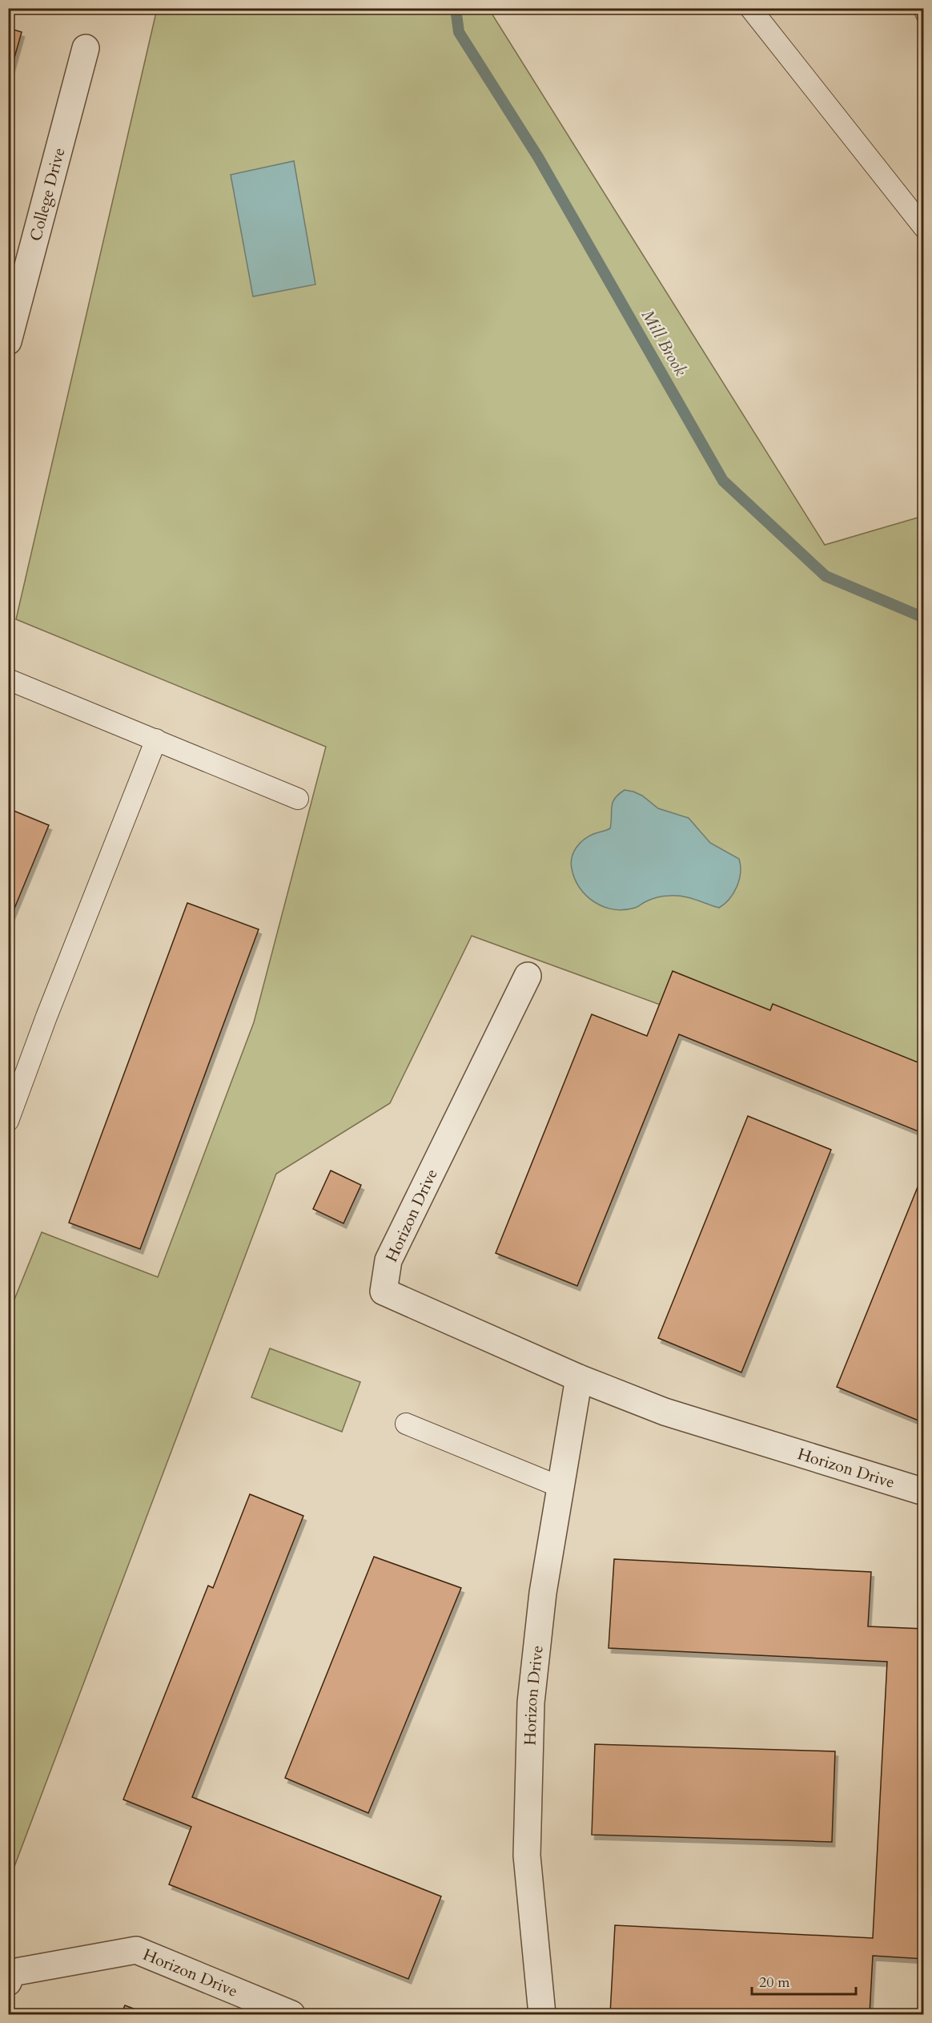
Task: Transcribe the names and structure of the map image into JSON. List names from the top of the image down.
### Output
{
  "streets": {
    "street": ["College Drive", "Horizon Drive"]
  },
  "water": ["Mill Brook"],
  "scale_bar": "20 m"
}
